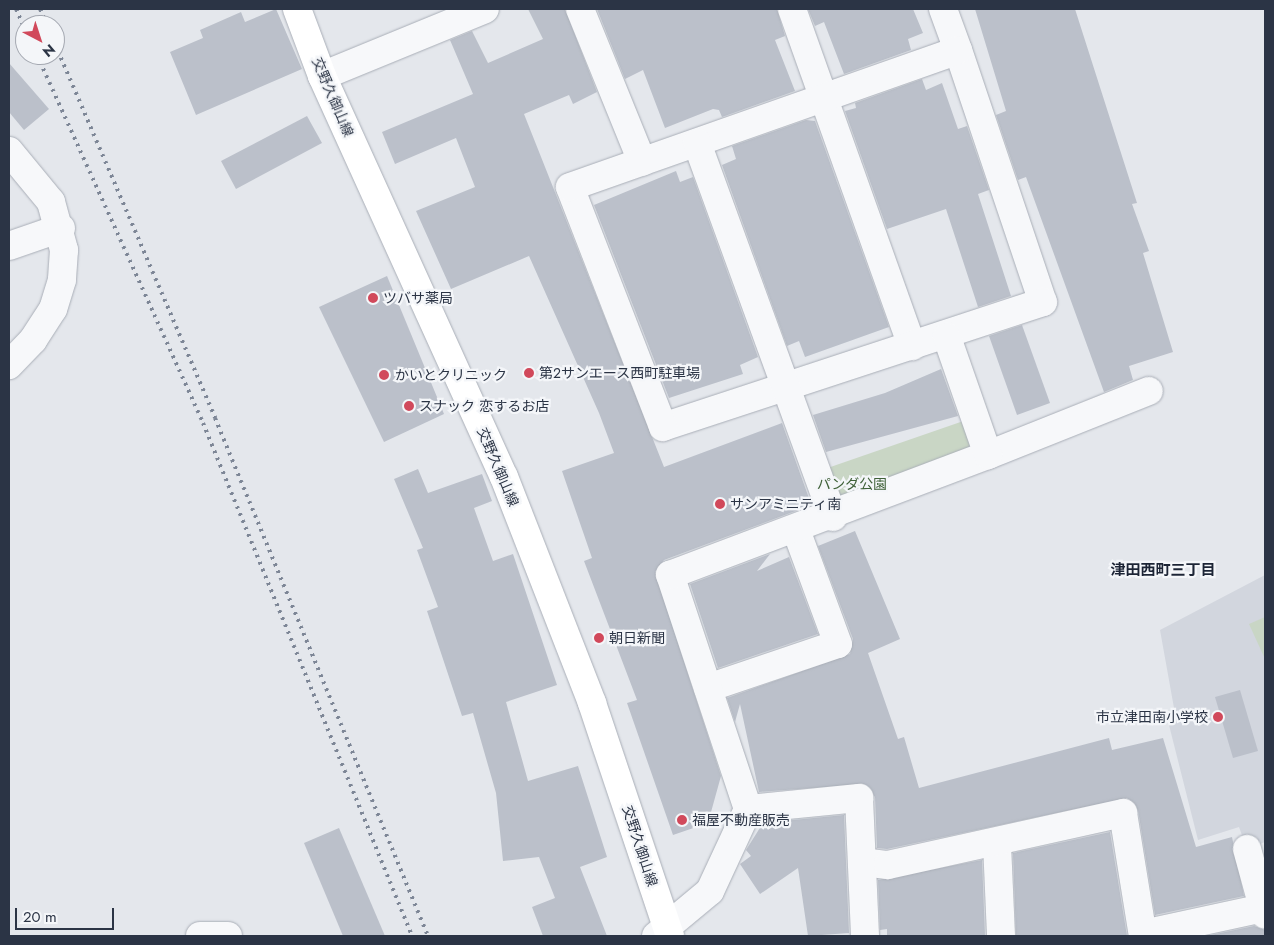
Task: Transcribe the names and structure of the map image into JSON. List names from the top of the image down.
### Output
{
  "streets": {
    "main road": ["交野久御山線"]
  },
  "districts": ["津田西町三丁目"],
  "parks": ["パンダ公園"],
  "places": [
    "ツバサ薬局",
    "第2サンエース西町駐車場",
    "かいとクリニック",
    "スナック 恋するお店",
    "サンアミニティ南",
    "朝日新聞",
    "市立津田南小学校",
    "福屋不動産販売"
  ],
  "scale_bar": "20 m",
  "north": "bottom right"
}
